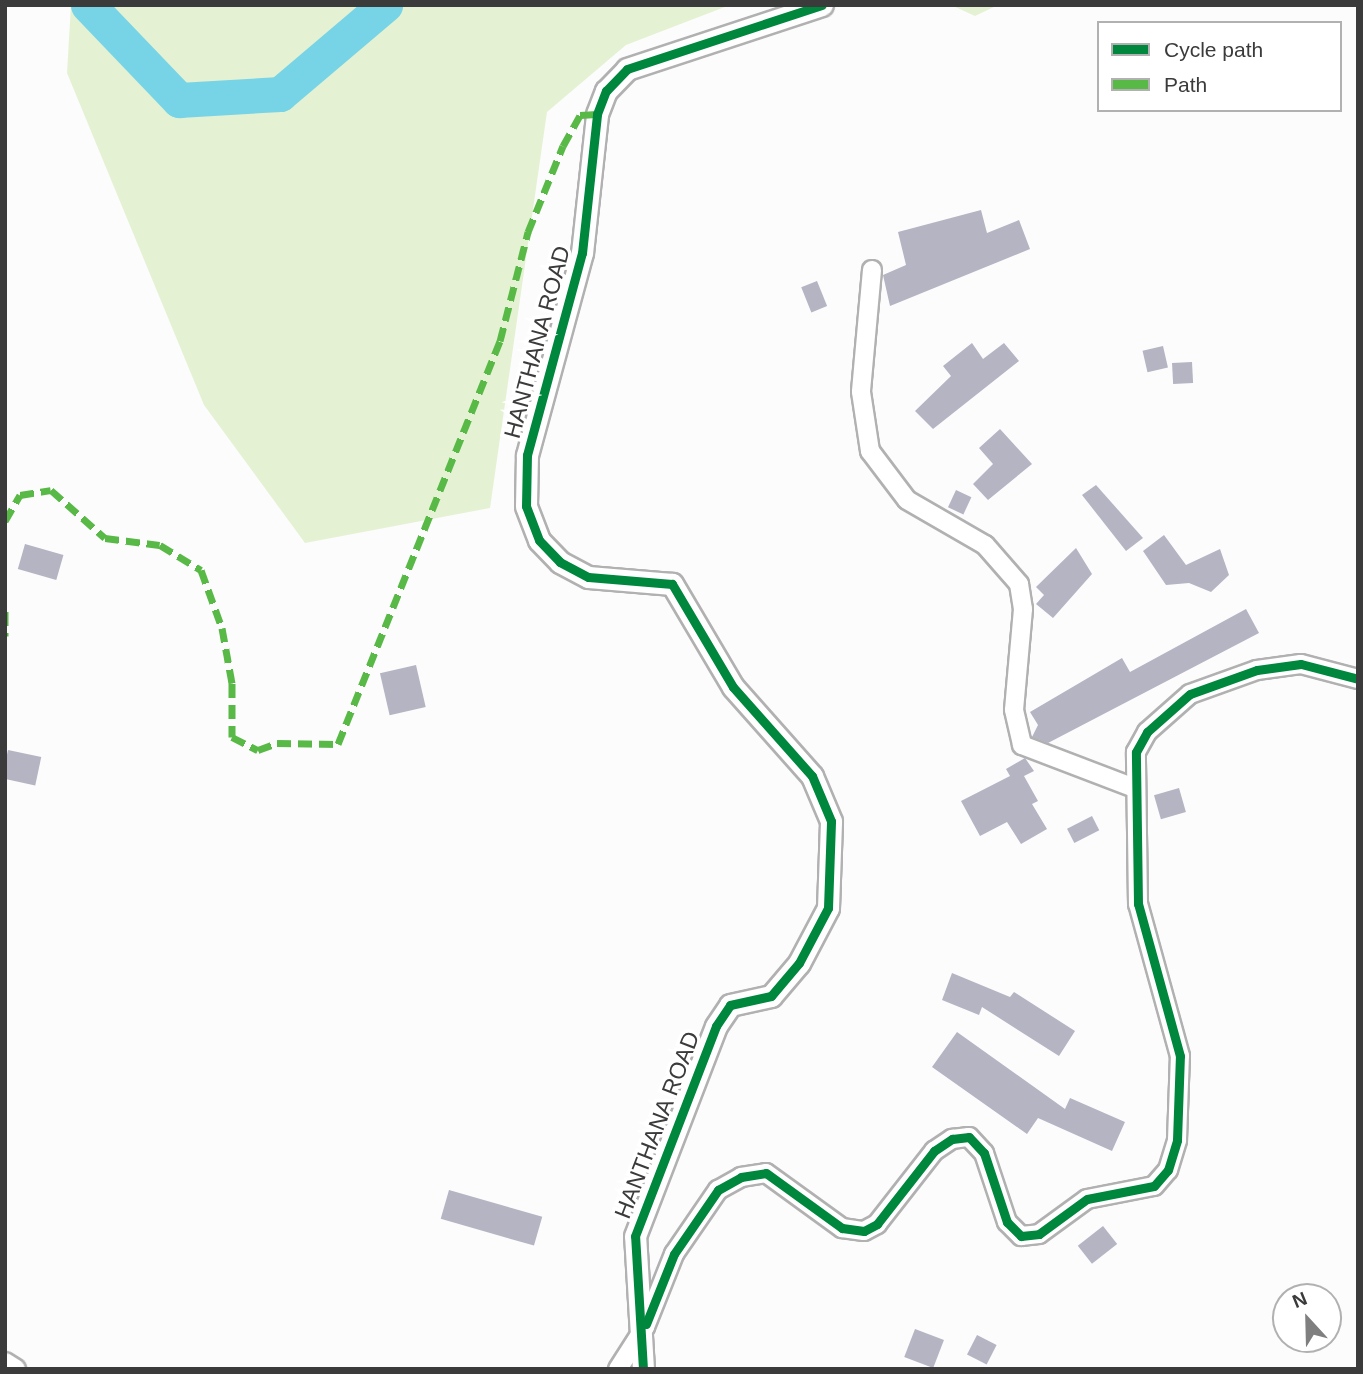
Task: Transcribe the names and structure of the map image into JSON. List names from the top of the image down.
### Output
{
  "streets": {
    "street": ["HANTHANA ROAD"]
  },
  "legend": ["Cycle path", "Path"],
  "north": "top"
}
